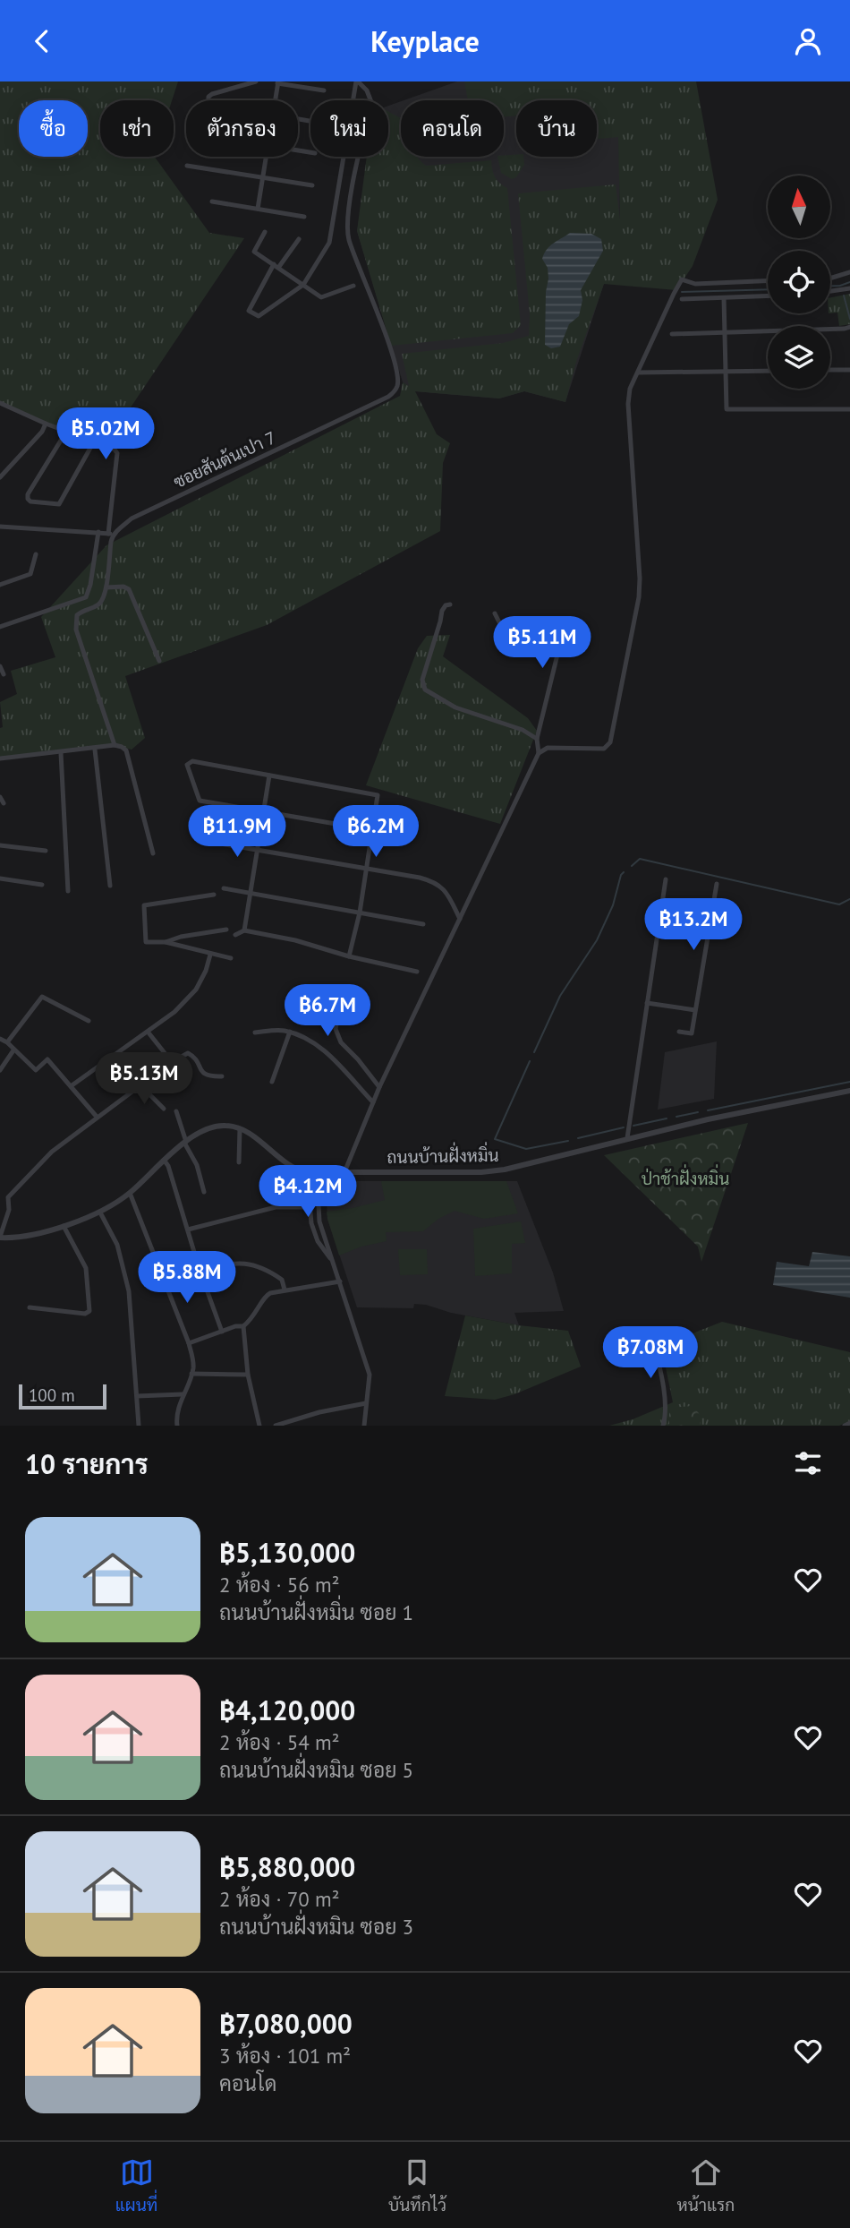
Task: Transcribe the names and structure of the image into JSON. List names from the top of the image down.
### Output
{
  "streets": {
    "street": ["ซอยสันต้นเปา 7", "ถนนบ้านฝั่งหมิ่น"]
  },
  "parks": ["ป่าช้าฝั่งหมิ่น"],
  "scale_bar": "100 m",
  "north": "top",
  "page": {
    "header": "Keyplace",
    "chip": [
      "ซื้อ",
      "เช่า",
      "ตัวกรอง",
      "ใหม่",
      "คอนโด",
      "บ้าน"
    ],
    "price": [
      "฿5.02M",
      "฿5.11M",
      "฿11.9M",
      "฿6.2M",
      "฿13.2M",
      "฿6.7M",
      "฿5.13M",
      "฿4.12M",
      "฿5.88M",
      "฿7.08M"
    ],
    "scale": "100 m",
    "heading": "10 รายการ",
    "list": [
      {
        "name": "฿5,130,000",
        "note": "2 ห้อง · 56 m² · ถนนบ้านฝั่งหมิ่น ซอย 1"
      },
      {
        "name": "฿4,120,000",
        "note": "2 ห้อง · 54 m² · ถนนบ้านฝั่งหมิน ซอย 5"
      },
      {
        "name": "฿5,880,000",
        "note": "2 ห้อง · 70 m² · ถนนบ้านฝั่งหมิน ซอย 3"
      },
      {
        "name": "฿7,080,000",
        "note": "3 ห้อง · 101 m² · คอนโด"
      }
    ],
    "tabs": ["แผนที่", "บันทึกไว้", "หน้าแรก"]
  }
}
